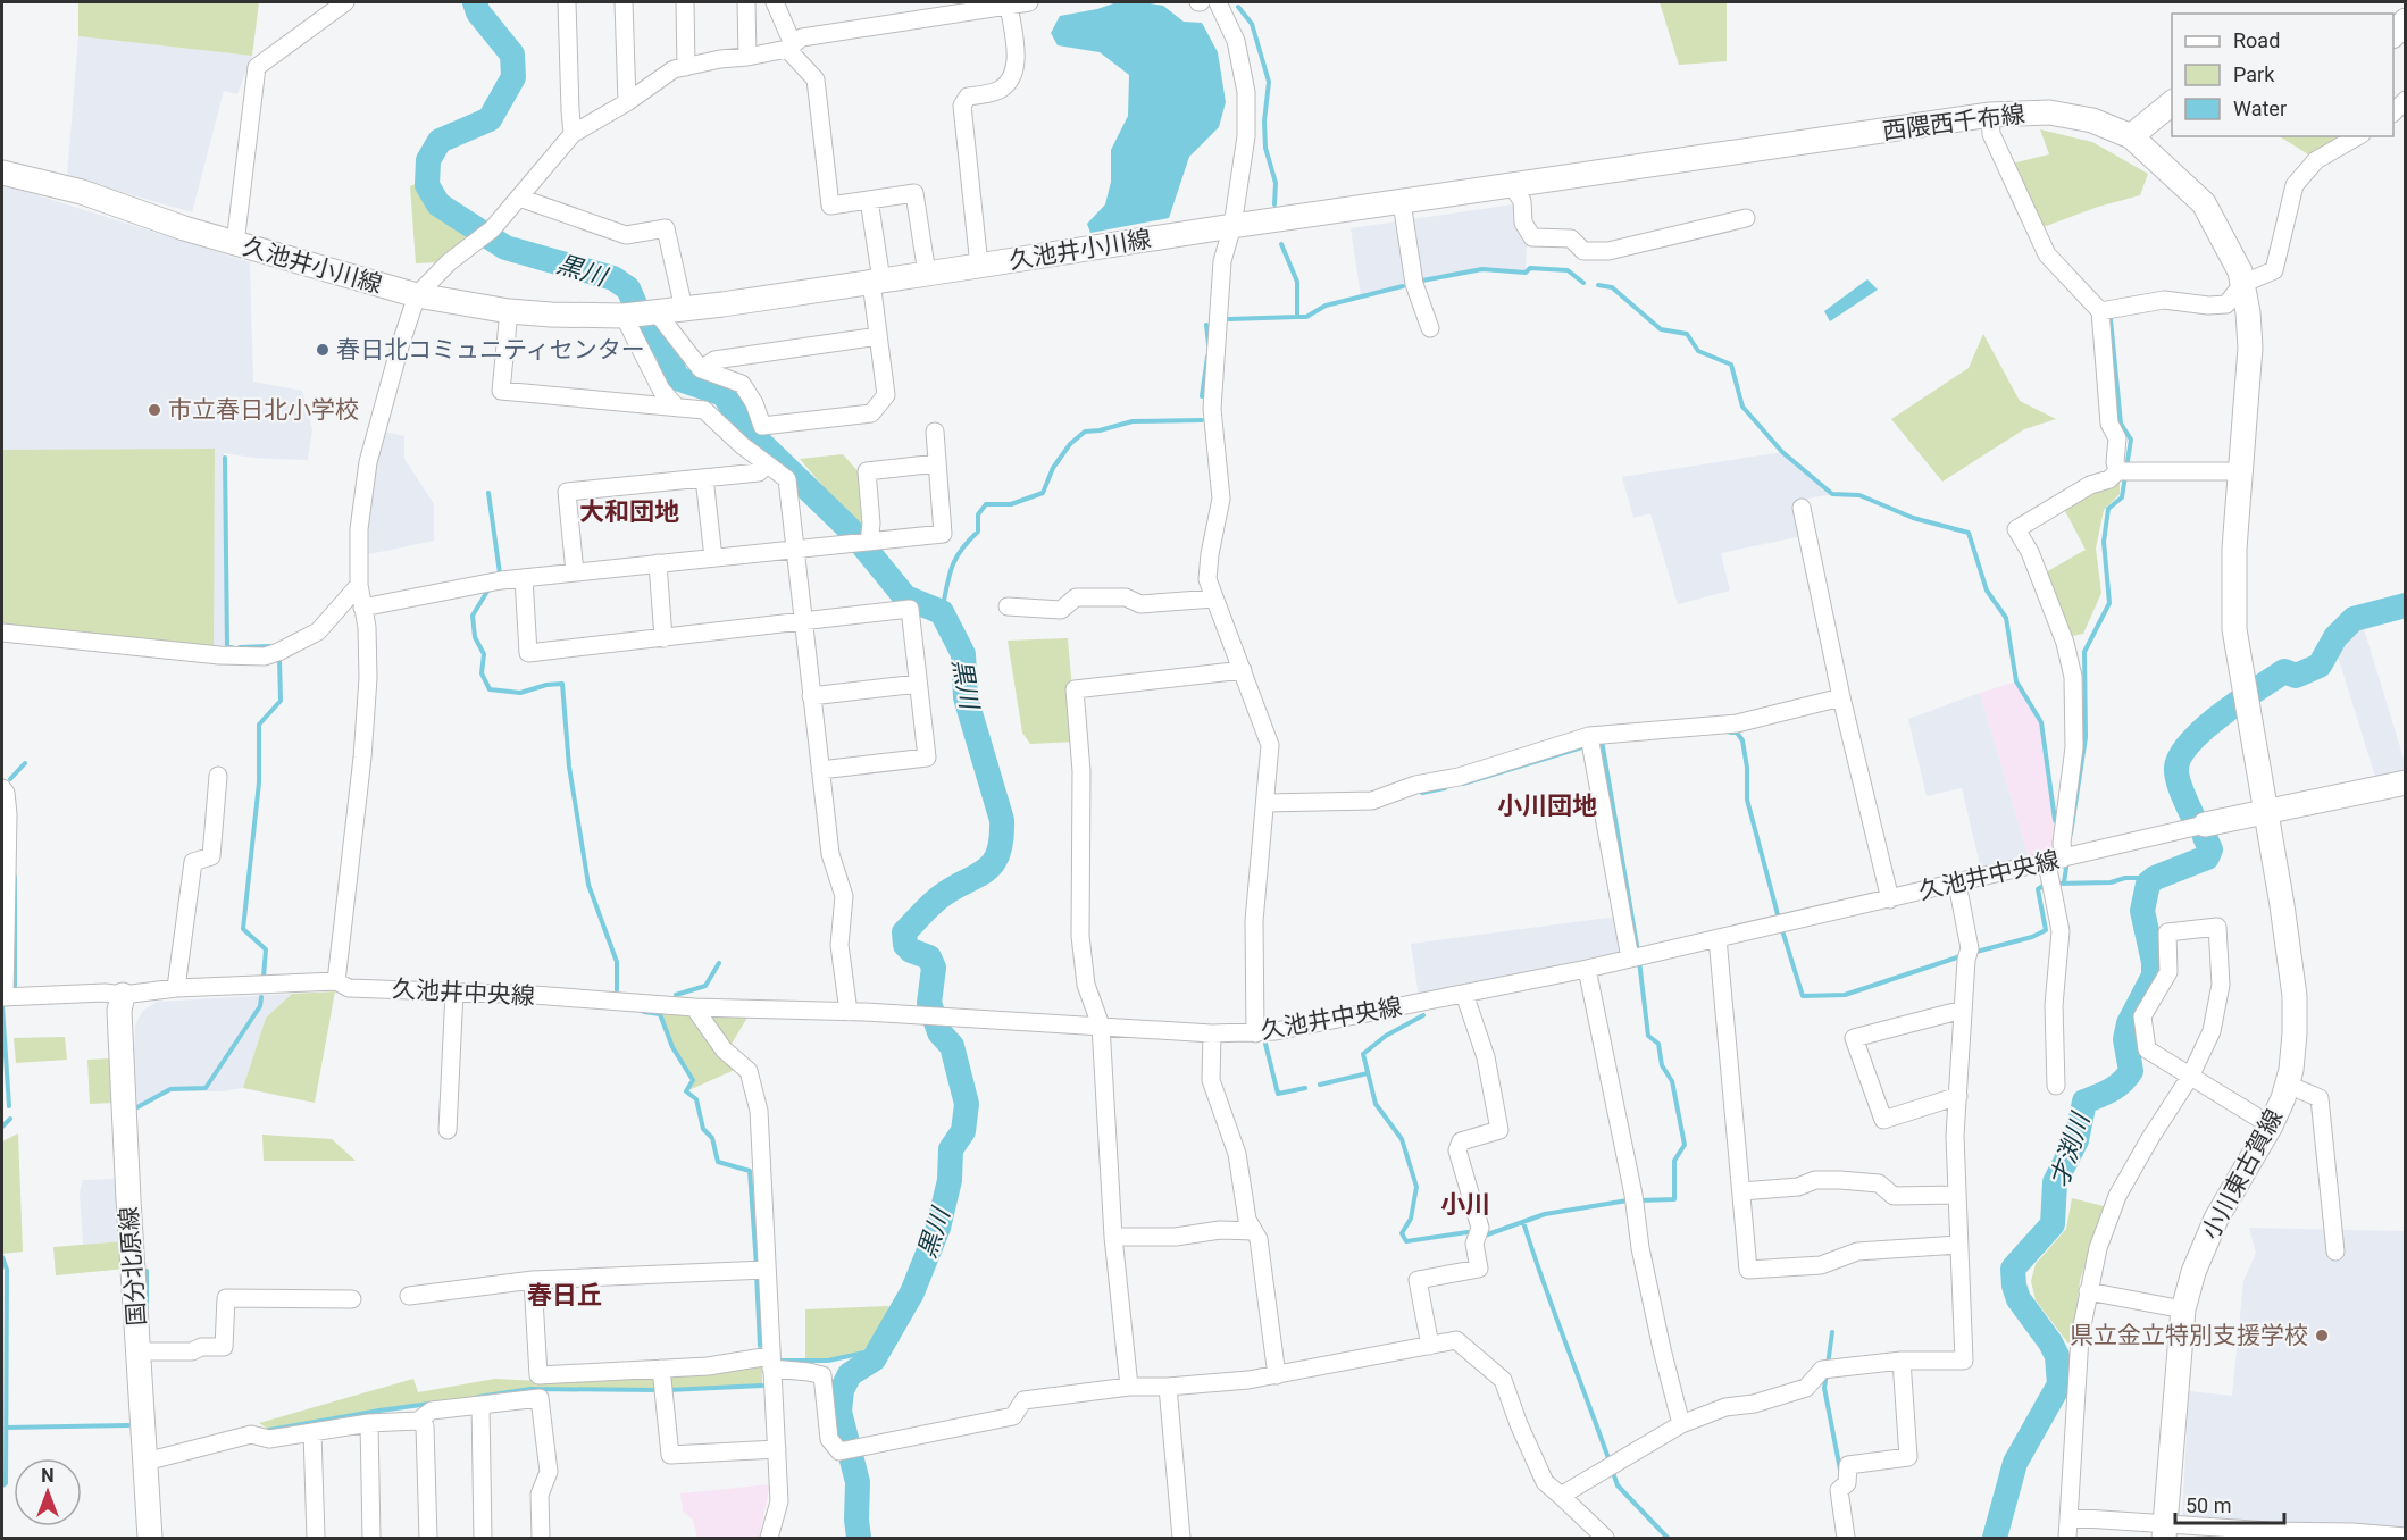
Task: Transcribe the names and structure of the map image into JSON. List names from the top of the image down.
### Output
{
  "streets": {
    "street": [
      "西隈西千布線",
      "久池井小川線",
      "久池井中央線",
      "小川東古賀線",
      "国分北原線"
    ]
  },
  "crossings": [
    ["西隈西千布線", "久池井小川線"],
    ["西隈西千布線", "小川東古賀線"],
    ["久池井中央線", "小川東古賀線"],
    ["久池井中央線", "国分北原線"]
  ],
  "districts": [
    "大和団地",
    "小川団地",
    "小川",
    "春日丘"
  ],
  "water": ["黒川", "才渕川"],
  "places": ["春日北コミュニティセンター", "市立春日北小学校", "県立金立特別支援学校"],
  "legend": ["Road", "Park", "Water"],
  "scale_bar": "50 m",
  "north": "top"
}
